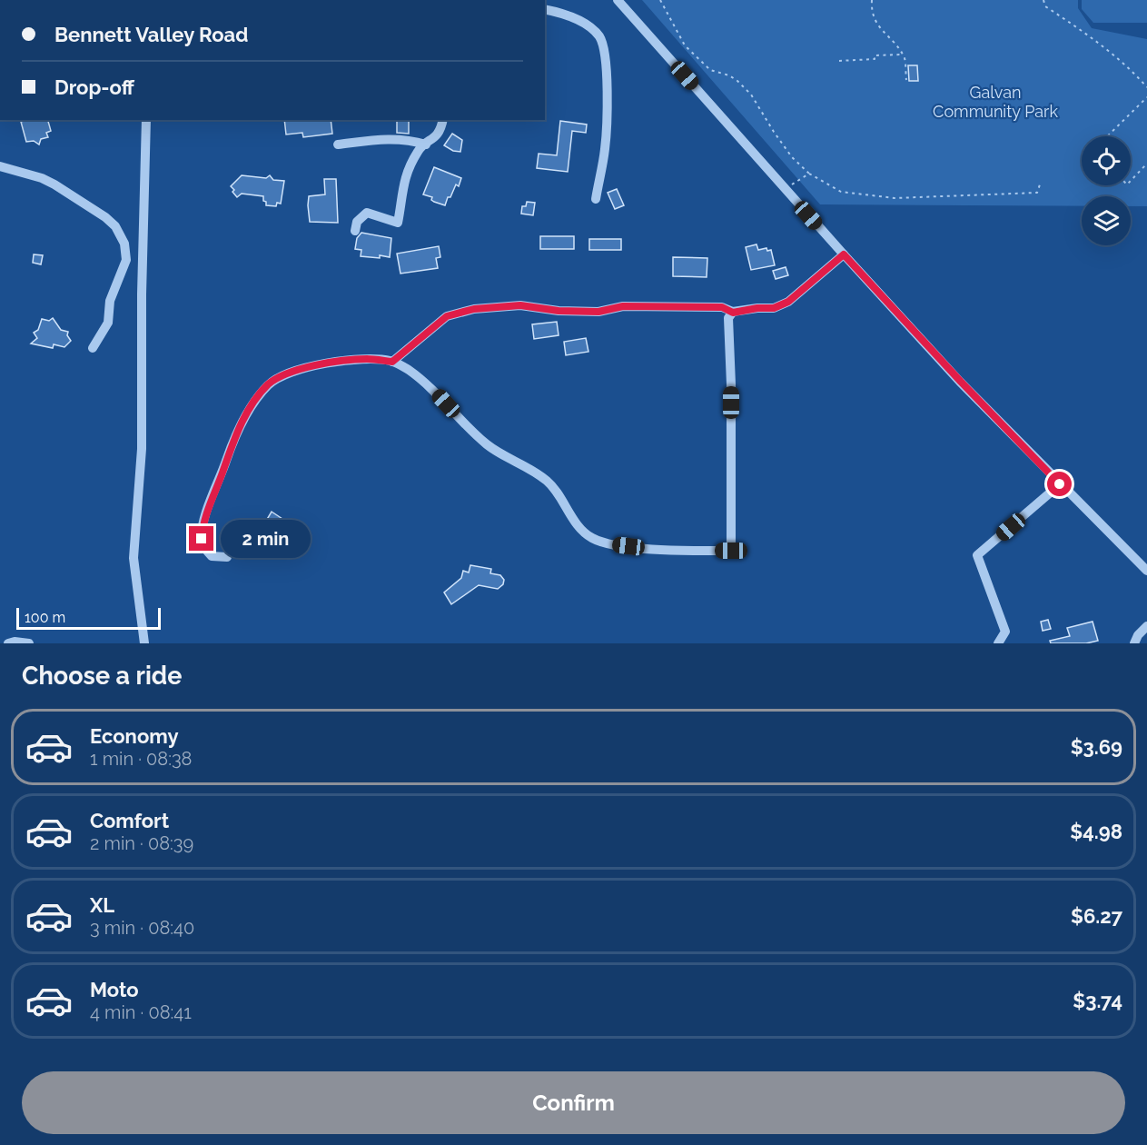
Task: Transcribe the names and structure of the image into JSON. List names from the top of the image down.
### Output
{
  "parks": ["Galvan Community Park"],
  "scale_bar": "100 m",
  "page": {
    "banner": ["Bennett Valley Road", "Drop-off"],
    "bubble": "2 min",
    "scale": "100 m",
    "heading": "Choose a ride",
    "list": [
      {
        "name": "Economy",
        "note": "1 min · 08:38",
        "value": "$3.69"
      },
      {
        "name": "Comfort",
        "note": "2 min · 08:39",
        "value": "$4.98"
      },
      {
        "name": "XL",
        "note": "3 min · 08:40",
        "value": "$6.27"
      },
      {
        "name": "Moto",
        "note": "4 min · 08:41",
        "value": "$3.74"
      }
    ],
    "buttons": "Confirm"
  }
}
